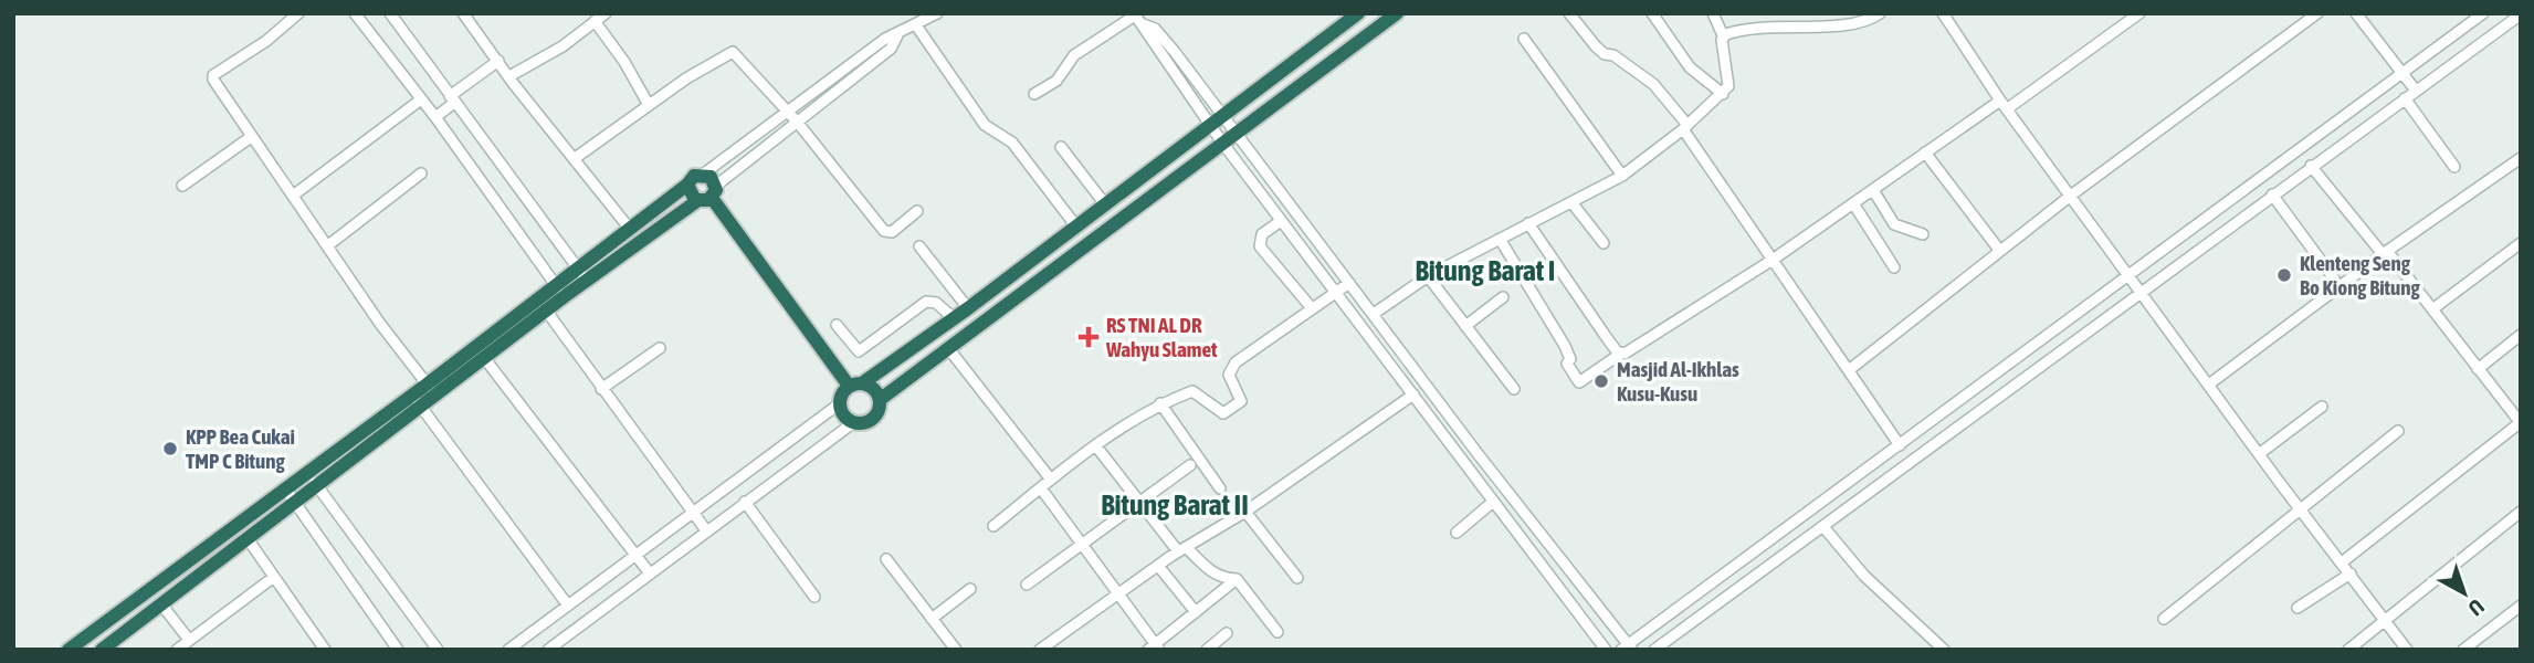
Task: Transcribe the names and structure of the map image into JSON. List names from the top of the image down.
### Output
{
  "districts": ["Bitung Barat I", "Bitung Barat II"],
  "places": {
    "other": ["Klenteng Seng Bo Kiong Bitung", "Masjid Al-Ikhlas Kusu-Kusu", "KPP Bea Cukai TMP C Bitung"],
    "health": ["RS TNI AL DR Wahyu Slamet"]
  },
  "north": "bottom right"
}
